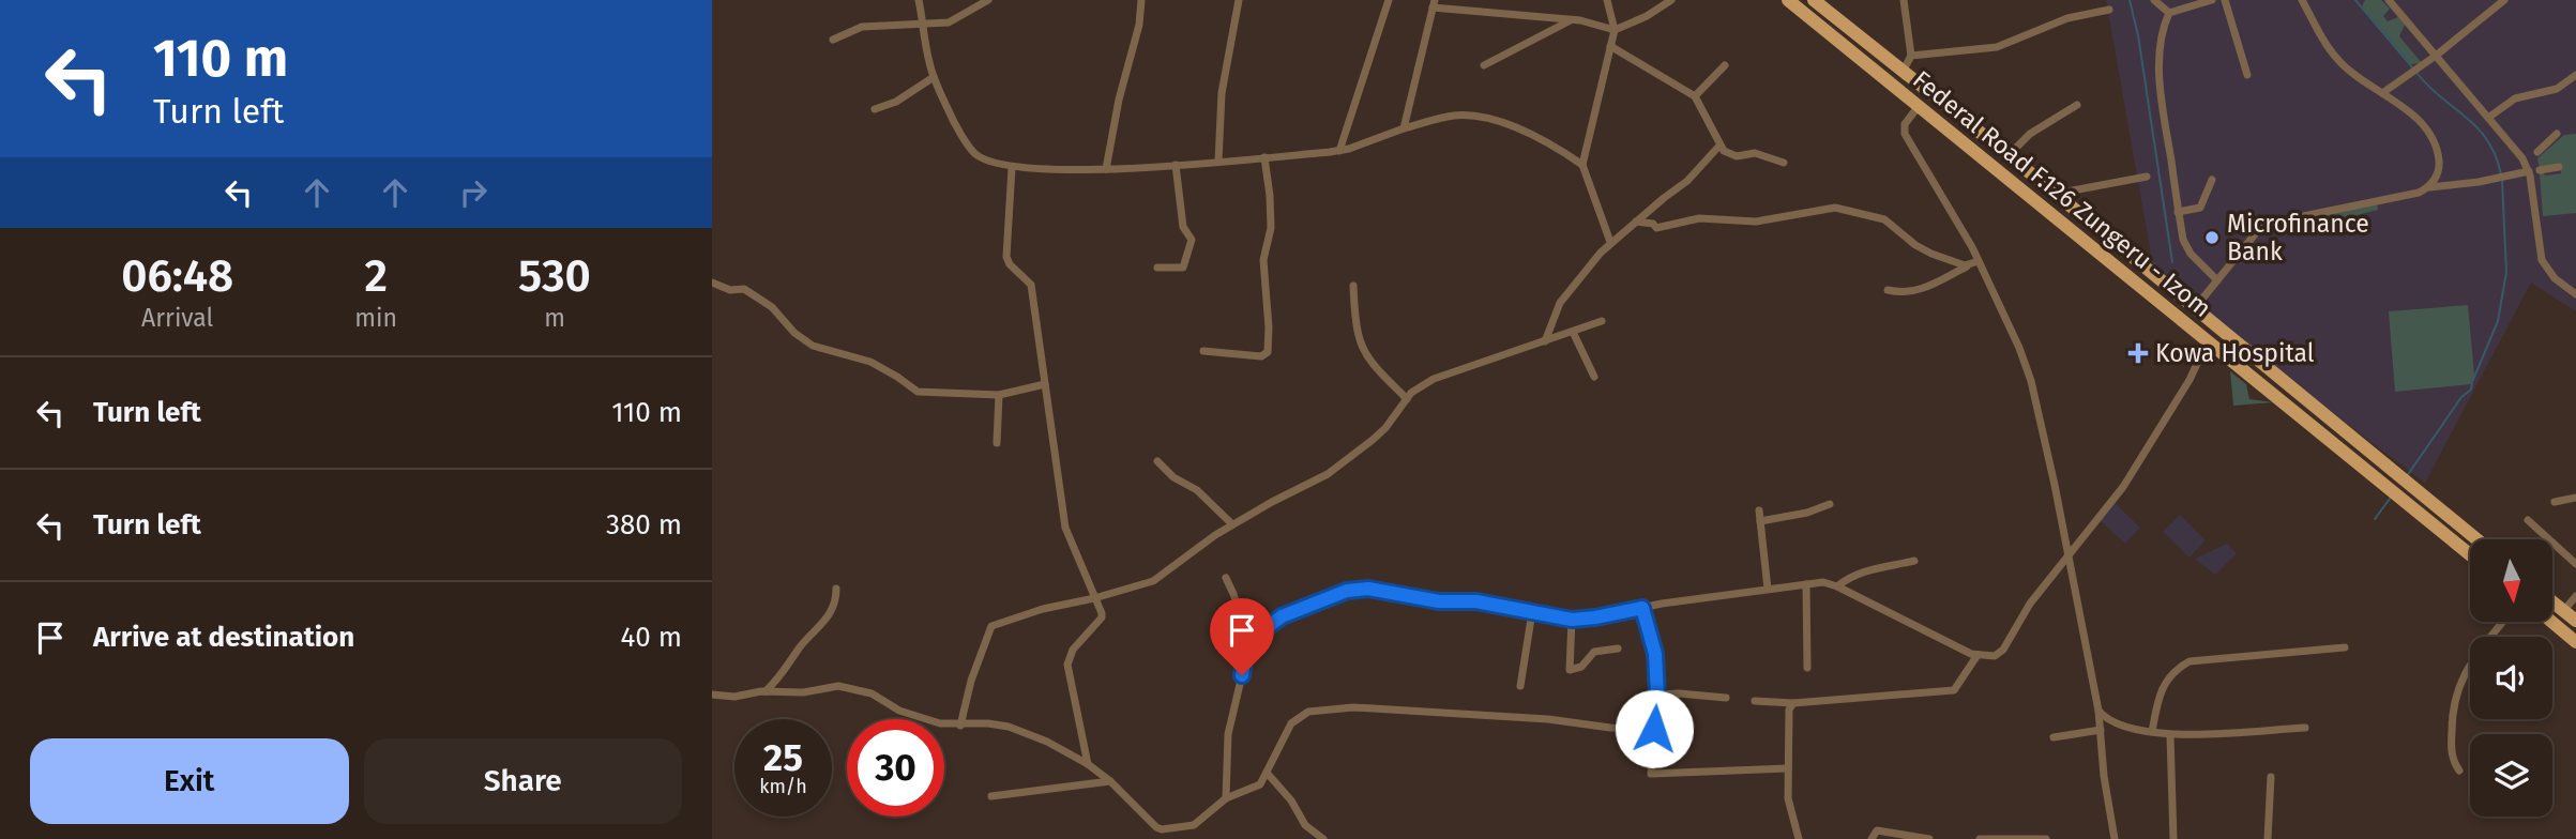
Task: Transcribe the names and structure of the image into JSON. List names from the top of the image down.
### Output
{
  "streets": {
    "main road": ["Federal Road F.126 Zungeru - Izom"]
  },
  "places": {
    "other": ["Microfinance Bank"],
    "health": ["Kowa Hospital"]
  },
  "north": "bottom",
  "page": {
    "turn": ["110 m", "Turn left"],
    "eta": [
      "06:48",
      "Arrival",
      "2",
      "min",
      "530",
      "m"
    ],
    "list": [
      {
        "name": "Turn left",
        "value": "110 m"
      },
      {
        "name": "Turn left",
        "value": "380 m"
      },
      {
        "name": "Arrive at destination",
        "value": "40 m"
      }
    ],
    "speed": "25 km/h",
    "limit": "30",
    "buttons": ["Exit", "Share"]
  }
}
